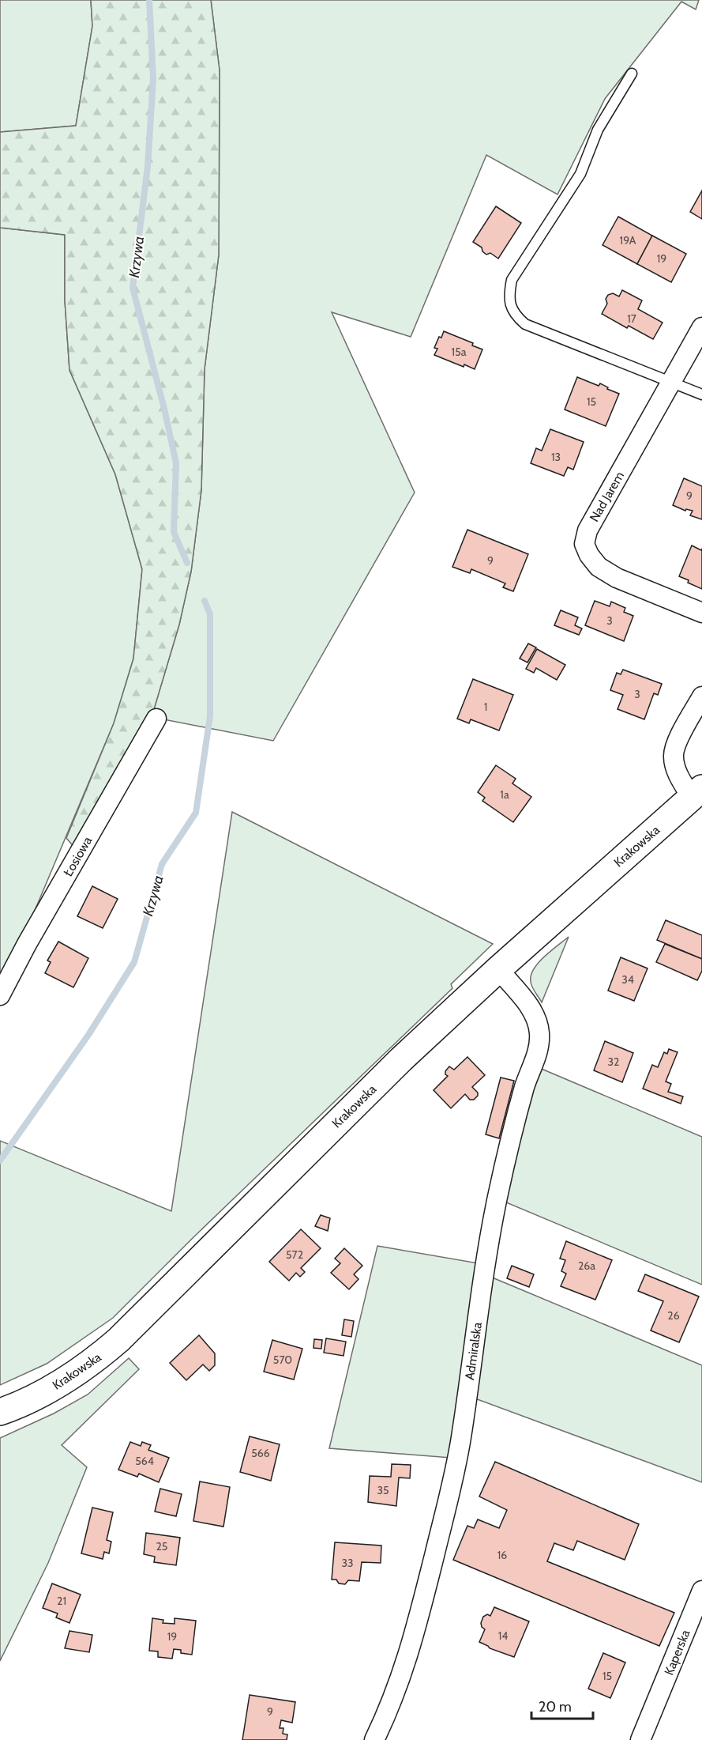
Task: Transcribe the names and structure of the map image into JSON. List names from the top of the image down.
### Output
{
  "streets": {
    "main road": ["Krakowska"],
    "street": [
      "Nad Jarem",
      "Łosiowa",
      "Admiralska",
      "Kaperska"
    ]
  },
  "crossings": [
    ["Krakowska", "Admiralska"]
  ],
  "water": ["Krzywa"],
  "house_numbers": [
    "19A",
    "19",
    "17",
    "15a",
    "15",
    "13",
    "9",
    "9",
    "3",
    "3",
    "1",
    "1a",
    "34",
    "32",
    "572",
    "26a",
    "26",
    "570",
    "566",
    "564",
    "35",
    "25",
    "16",
    "33",
    "21",
    "14",
    "19",
    "15",
    "9"
  ],
  "scale_bar": "20 m"
}
